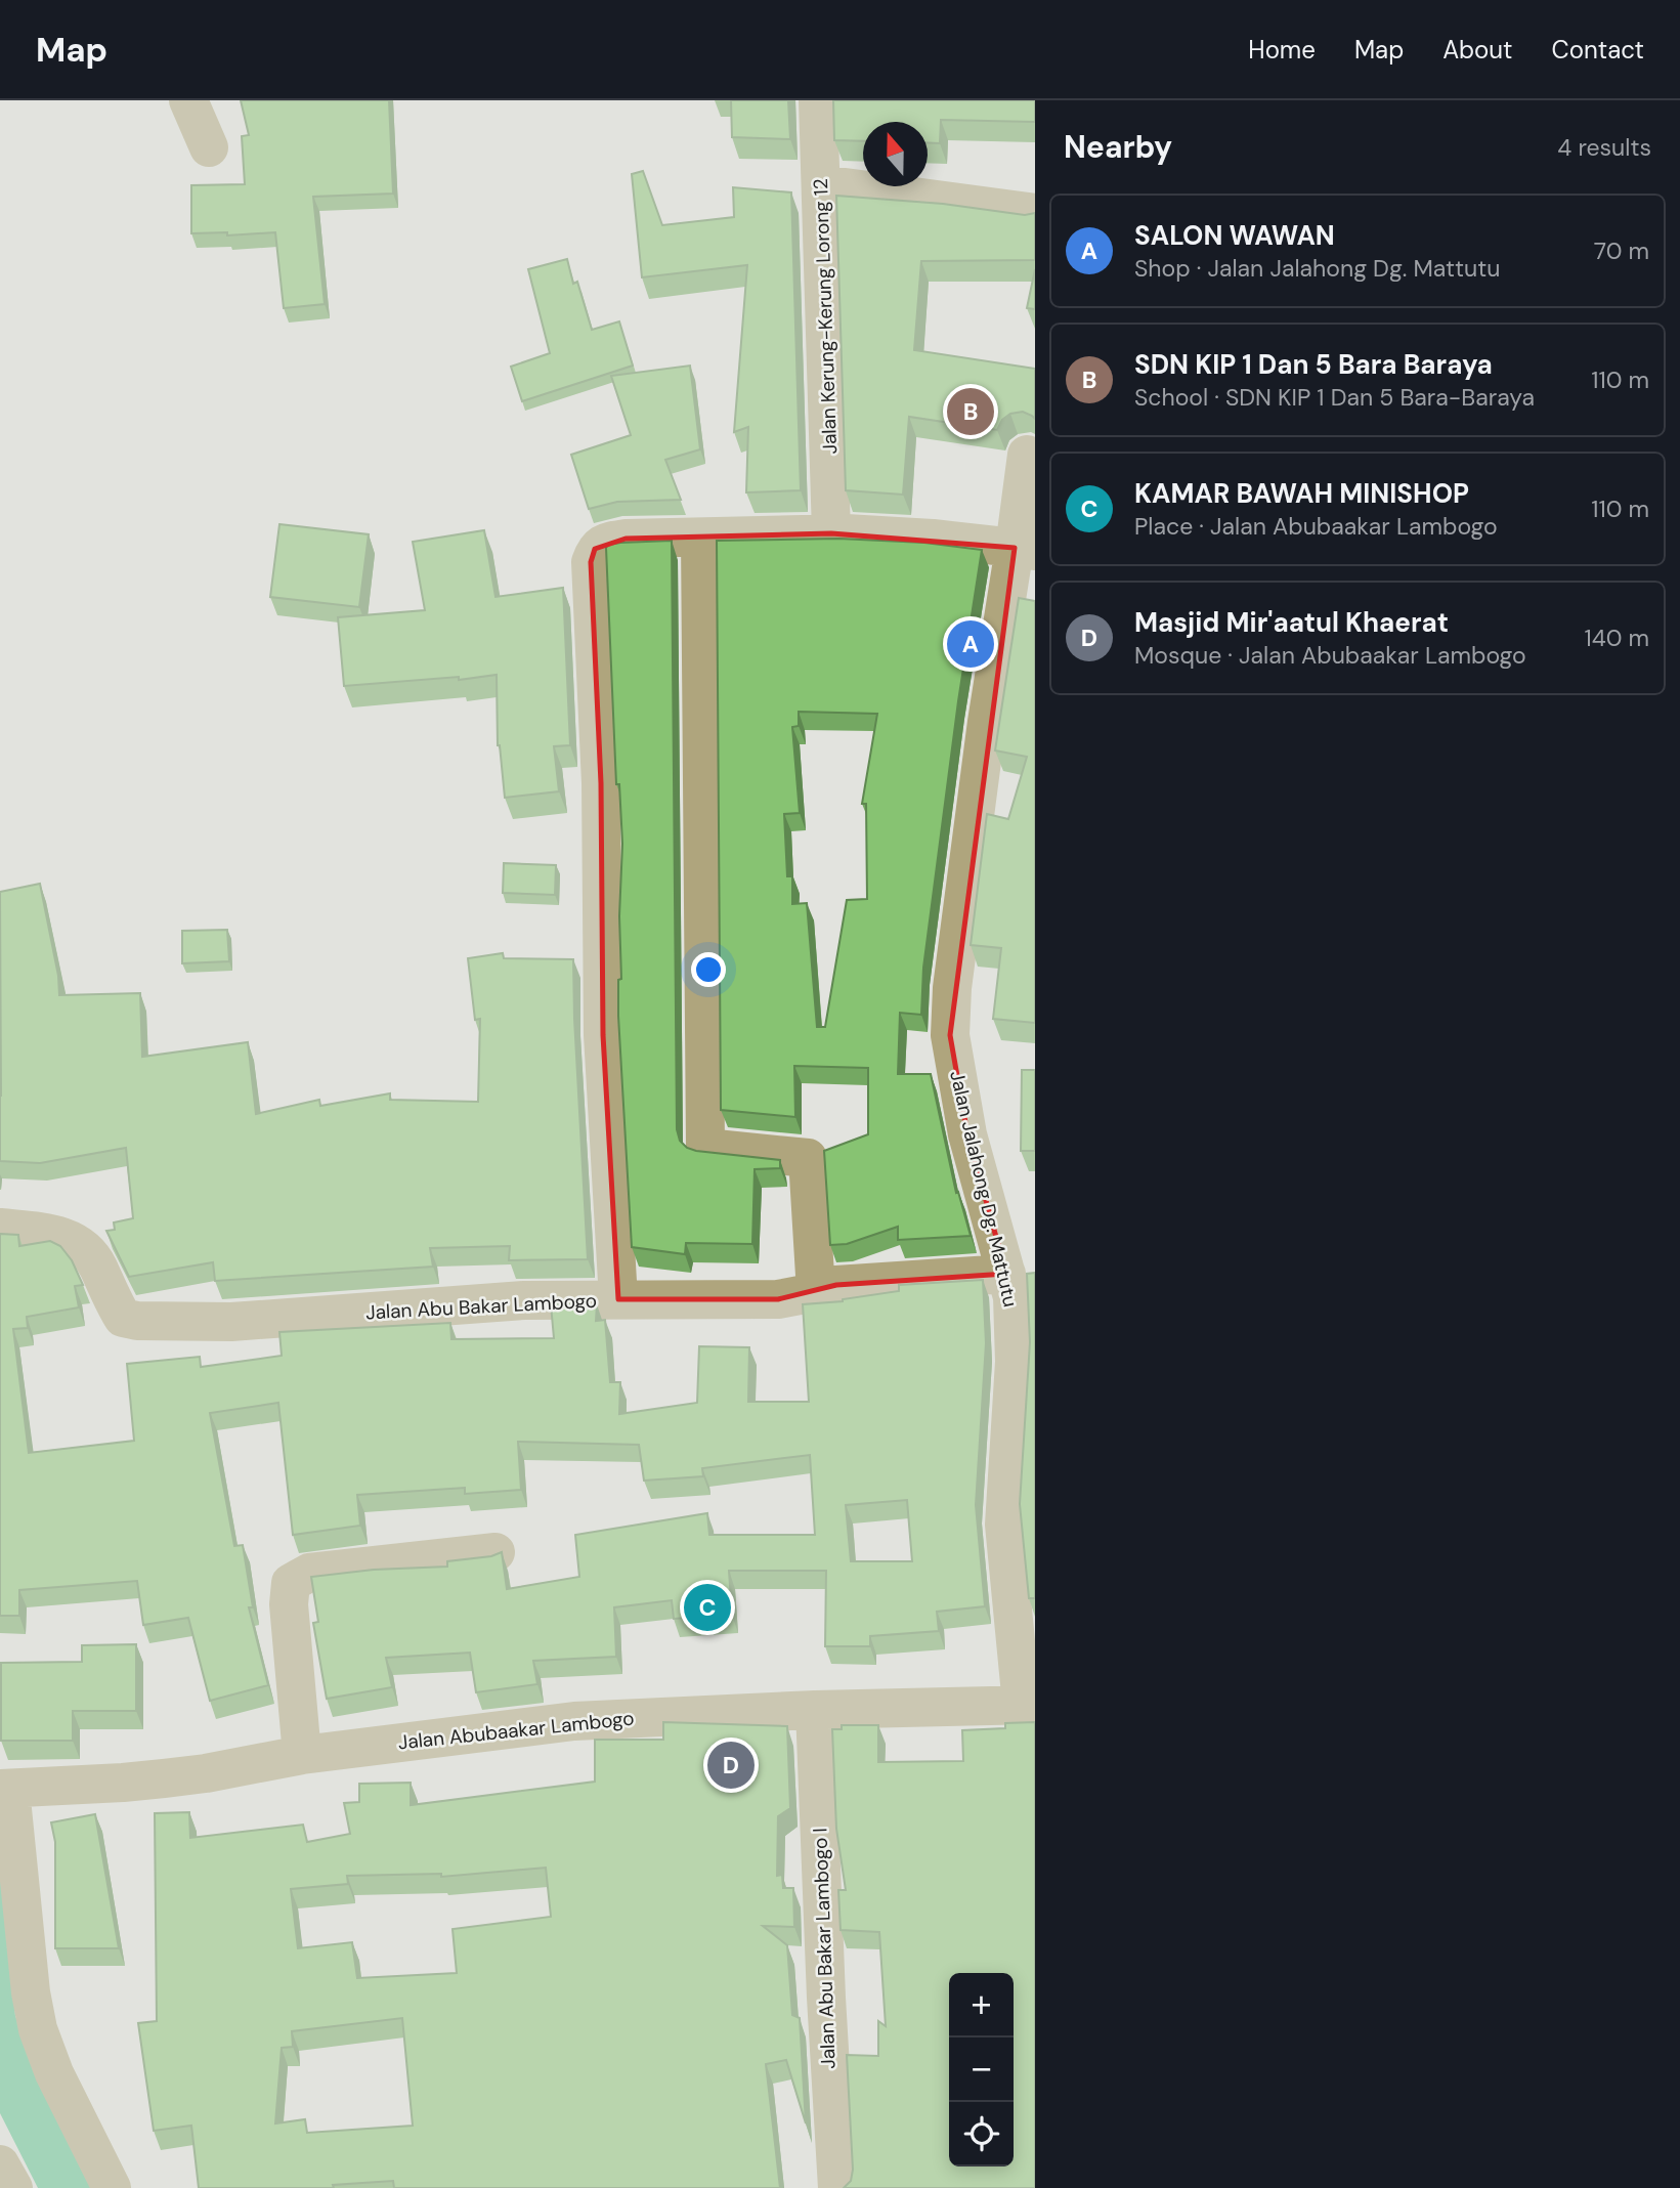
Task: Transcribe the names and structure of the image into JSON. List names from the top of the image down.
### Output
{
  "streets": {
    "street": [
      "Jalan Kerung-Kerung Lorong 12",
      "Jalan Jalahong Dg. Mattutu",
      "Jalan Abu Bakar Lambogo",
      "Jalan Abubaakar Lambogo",
      "Jalan Abu Bakar Lambogo I"
    ]
  },
  "crossings": [
    ["Jalan Jalahong Dg. Mattutu", "Jalan Abu Bakar Lambogo"],
    ["Jalan Jalahong Dg. Mattutu", "Jalan Abubaakar Lambogo"],
    ["Jalan Abubaakar Lambogo", "Jalan Abu Bakar Lambogo I"]
  ],
  "north": "top",
  "page": {
    "header": "Map",
    "nav": [
      "Home",
      "Map",
      "About",
      "Contact"
    ],
    "heading": ["Nearby", "4 results"],
    "list": [
      {
        "mark": "A",
        "name": "SALON WAWAN",
        "note": "Shop · Jalan Jalahong Dg. Mattutu",
        "value": "70 m"
      },
      {
        "mark": "B",
        "name": "SDN KIP 1 Dan 5 Bara Baraya",
        "note": "School · SDN KIP 1 Dan 5 Bara-Baraya",
        "value": "110 m"
      },
      {
        "mark": "C",
        "name": "KAMAR BAWAH MINISHOP",
        "note": "Place · Jalan Abubaakar Lambogo",
        "value": "110 m"
      },
      {
        "mark": "D",
        "name": "Masjid Mir'aatul Khaerat",
        "note": "Mosque · Jalan Abubaakar Lambogo",
        "value": "140 m"
      }
    ],
    "pins": [
      "B",
      "A",
      "C",
      "D"
    ],
    "map_buttons": ["+", "−"]
  }
}
